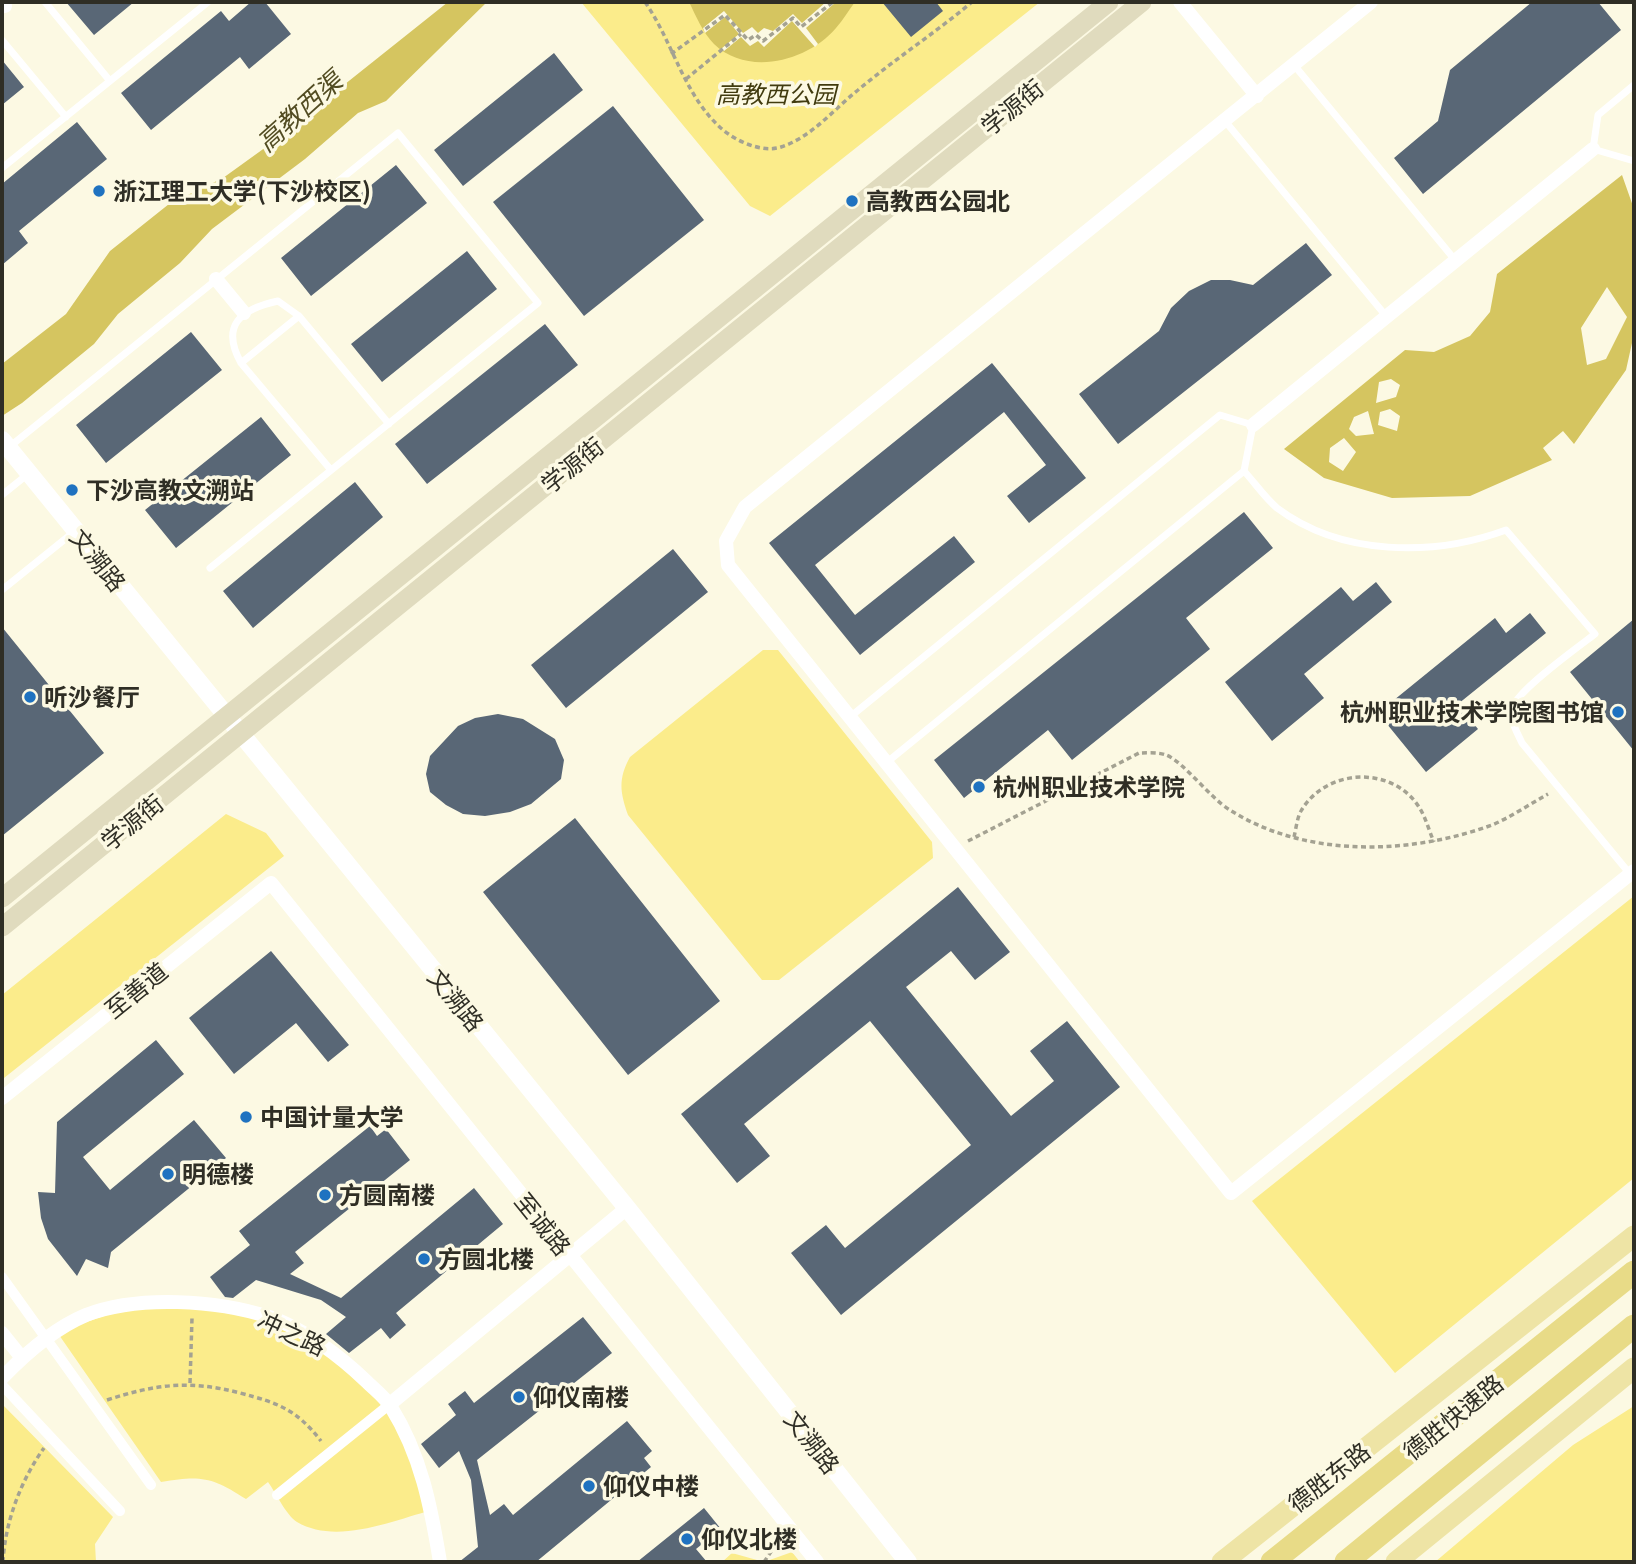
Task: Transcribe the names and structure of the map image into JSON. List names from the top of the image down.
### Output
{
  "streets": {
    "highway": ["德胜快速路"],
    "main road": ["学源街", "德胜东路"],
    "street": [
      "文溯路",
      "至善道",
      "至诚路",
      "冲之路"
    ]
  },
  "crossings": [
    ["学源街", "文溯路"],
    ["至善道", "至诚路"]
  ],
  "water": ["高教西渠"],
  "parks": ["高教西公园"],
  "places": [
    "浙江理工大学(下沙校区)",
    "高教西公园北",
    "下沙高教文溯站",
    "听沙餐厅",
    "杭州职业技术学院图书馆",
    "杭州职业技术学院",
    "中国计量大学",
    "明德楼",
    "方圆南楼",
    "方圆北楼",
    "仰仪南楼",
    "仰仪中楼",
    "仰仪北楼"
  ]
}
